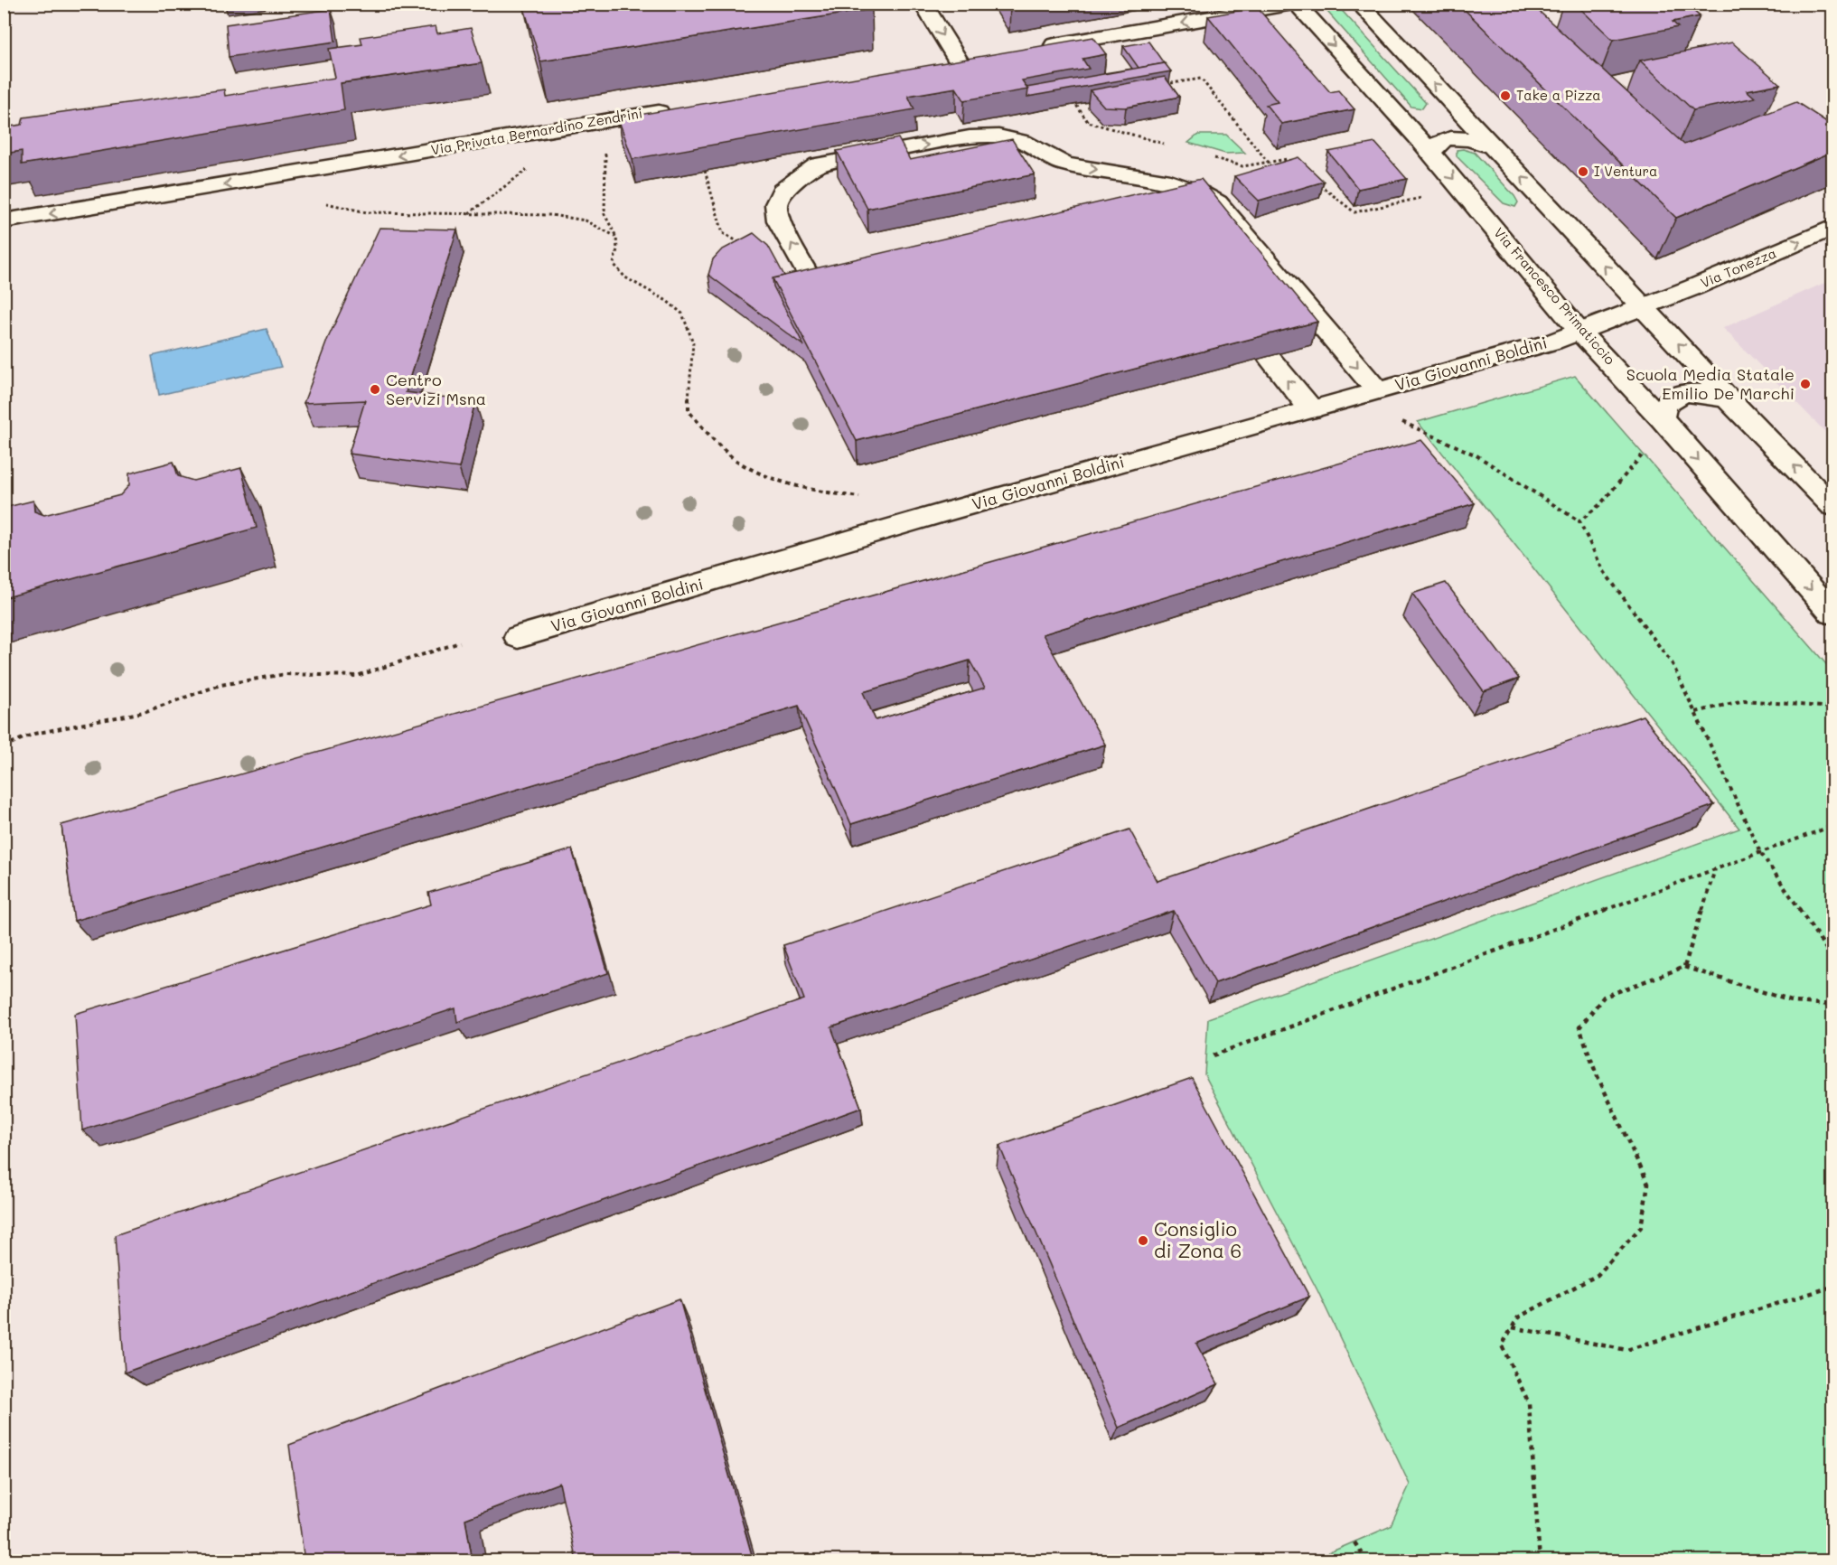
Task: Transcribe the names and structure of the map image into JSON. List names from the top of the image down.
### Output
{
  "streets": {
    "street": [
      "Via Privata Bernardino Zendrini",
      "Via Tonezza",
      "Via Francesco Primaticcio",
      "Via Giovanni Boldini"
    ]
  },
  "crossings": [
    ["Via Tonezza", "Via Francesco Primaticcio"],
    ["Via Tonezza", "Via Giovanni Boldini"],
    ["Via Francesco Primaticcio", "Via Giovanni Boldini"]
  ],
  "one_way": ["Via Privata Bernardino Zendrini", "Via Tonezza"],
  "places": [
    "Take a Pizza",
    "I Ventura",
    "Scuola Media Statale Emilio De Marchi",
    "Centro Servizi Msna",
    "Consiglio di Zona 6"
  ]
}
